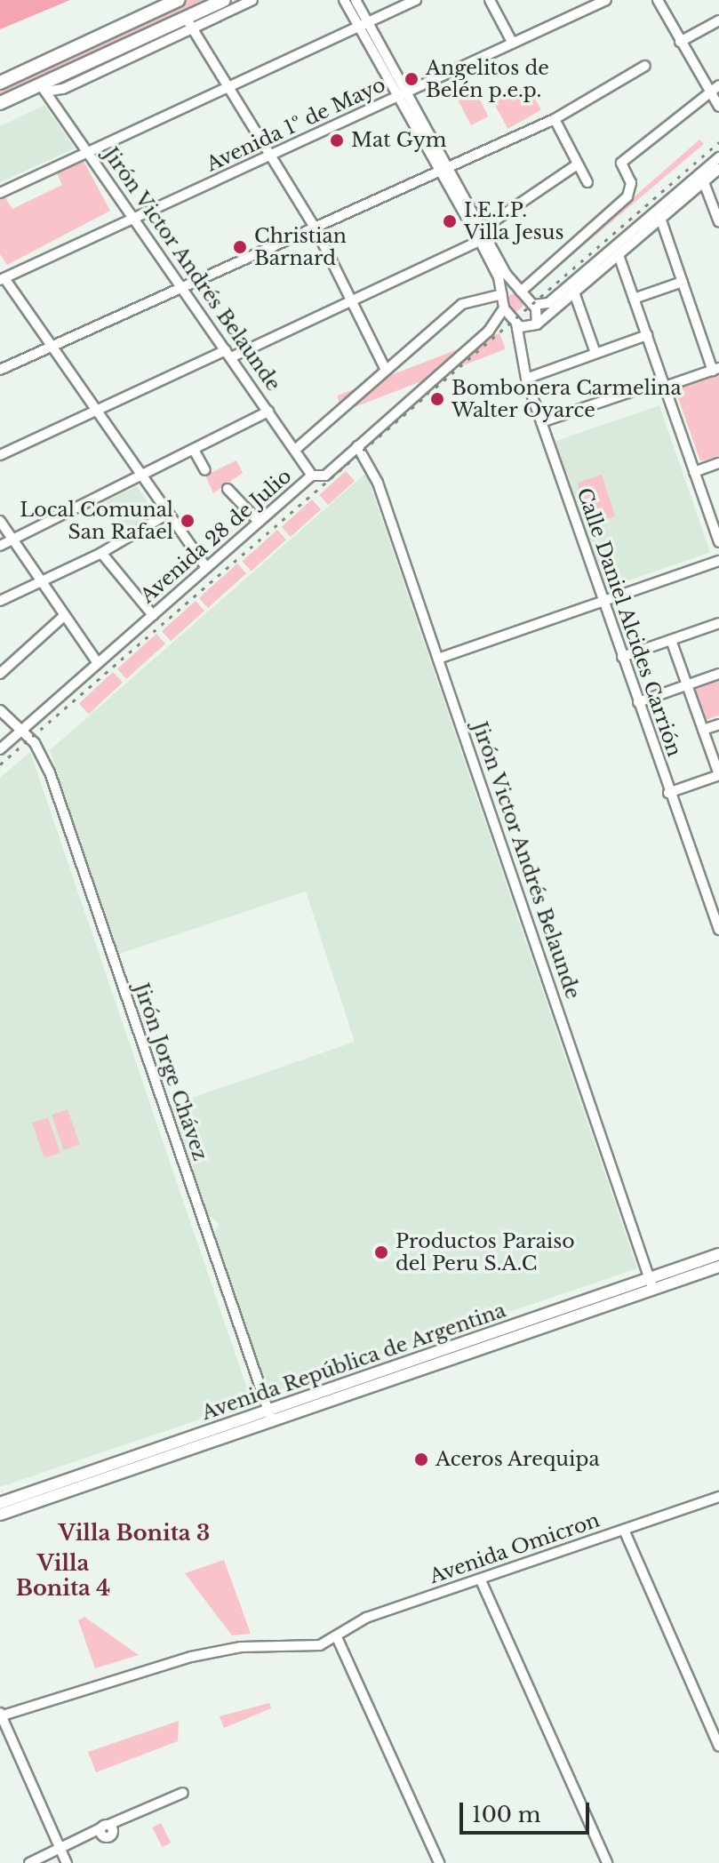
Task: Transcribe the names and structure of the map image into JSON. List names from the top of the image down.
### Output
{
  "streets": {
    "main road": ["Avenida República de Argentina"],
    "street": [
      "Avenida 1º de Mayo",
      "Jirón Victor Andrés Belaunde",
      "Avenida 28 de Julio",
      "Calle Daniel Alcides Carrión",
      "Jirón Jorge Chávez",
      "Avenida Omicron"
    ]
  },
  "crossings": [
    ["Avenida 1º de Mayo", "Jirón Victor Andrés Belaunde"],
    ["Jirón Victor Andrés Belaunde", "Avenida 28 de Julio"],
    ["Jirón Victor Andrés Belaunde", "Avenida República de Argentina"],
    ["Avenida 28 de Julio", "Calle Daniel Alcides Carrión"],
    ["Avenida 28 de Julio", "Jirón Jorge Chávez"],
    ["Jirón Jorge Chávez", "Avenida República de Argentina"]
  ],
  "districts": ["Villa Bonita 3", "Villa Bonita 4"],
  "places": [
    "Angelitos de Belén p.e.p.",
    "Mat Gym",
    "I.E.I.P. Villa Jesus",
    "Christian Barnard",
    "Bombonera Carmelina Walter Oyarce",
    "Local Comunal San Rafael",
    "Productos Paraiso del Peru S.A.C",
    "Aceros Arequipa"
  ],
  "scale_bar": "100 m"
}
